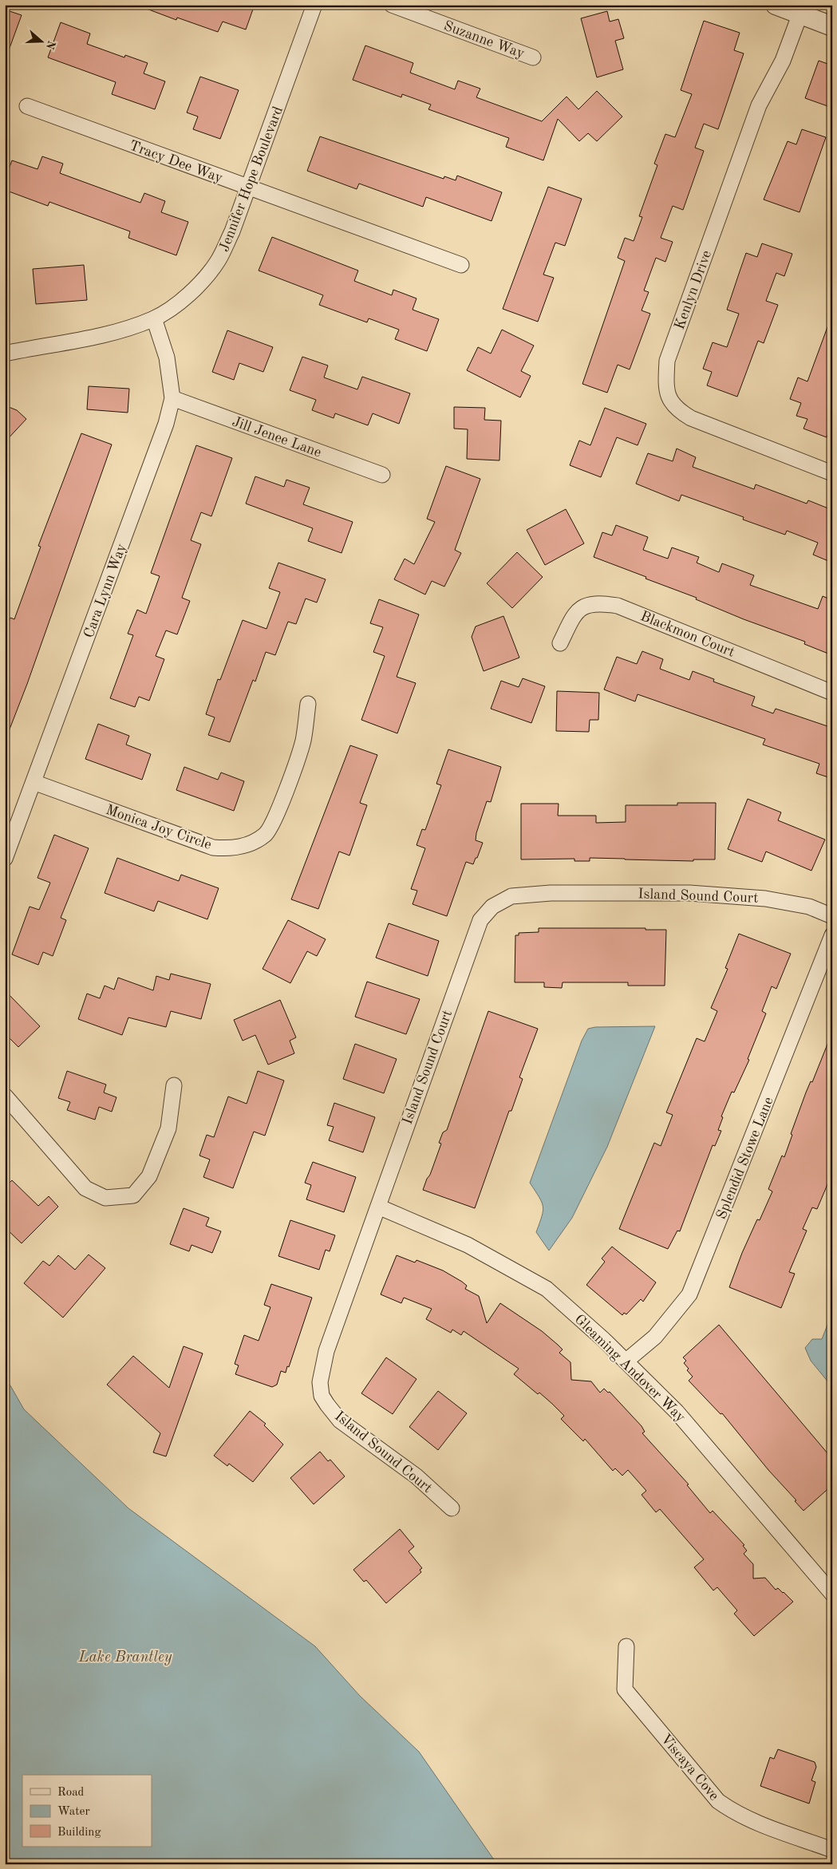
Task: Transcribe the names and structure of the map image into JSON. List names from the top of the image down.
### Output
{
  "streets": {
    "street": [
      "Suzanne Way",
      "Tracy Dee Way",
      "Jennifer Hope Boulevard",
      "Kenlyn Drive",
      "Jill Jenee Lane",
      "Cara Lynn Way",
      "Blackmon Court",
      "Monica Joy Circle",
      "Island Sound Court",
      "Splendid Stowe Lane",
      "Gleaming Andover Way",
      "Viscaya Cove"
    ]
  },
  "crossings": [
    ["Tracy Dee Way", "Jennifer Hope Boulevard"],
    ["Jennifer Hope Boulevard", "Cara Lynn Way"],
    ["Jill Jenee Lane", "Cara Lynn Way"],
    ["Cara Lynn Way", "Monica Joy Circle"],
    ["Island Sound Court", "Gleaming Andover Way"],
    ["Splendid Stowe Lane", "Gleaming Andover Way"]
  ],
  "water": ["Lake Brantley"],
  "legend": ["Road", "Water", "Building"],
  "north": "right"
}
